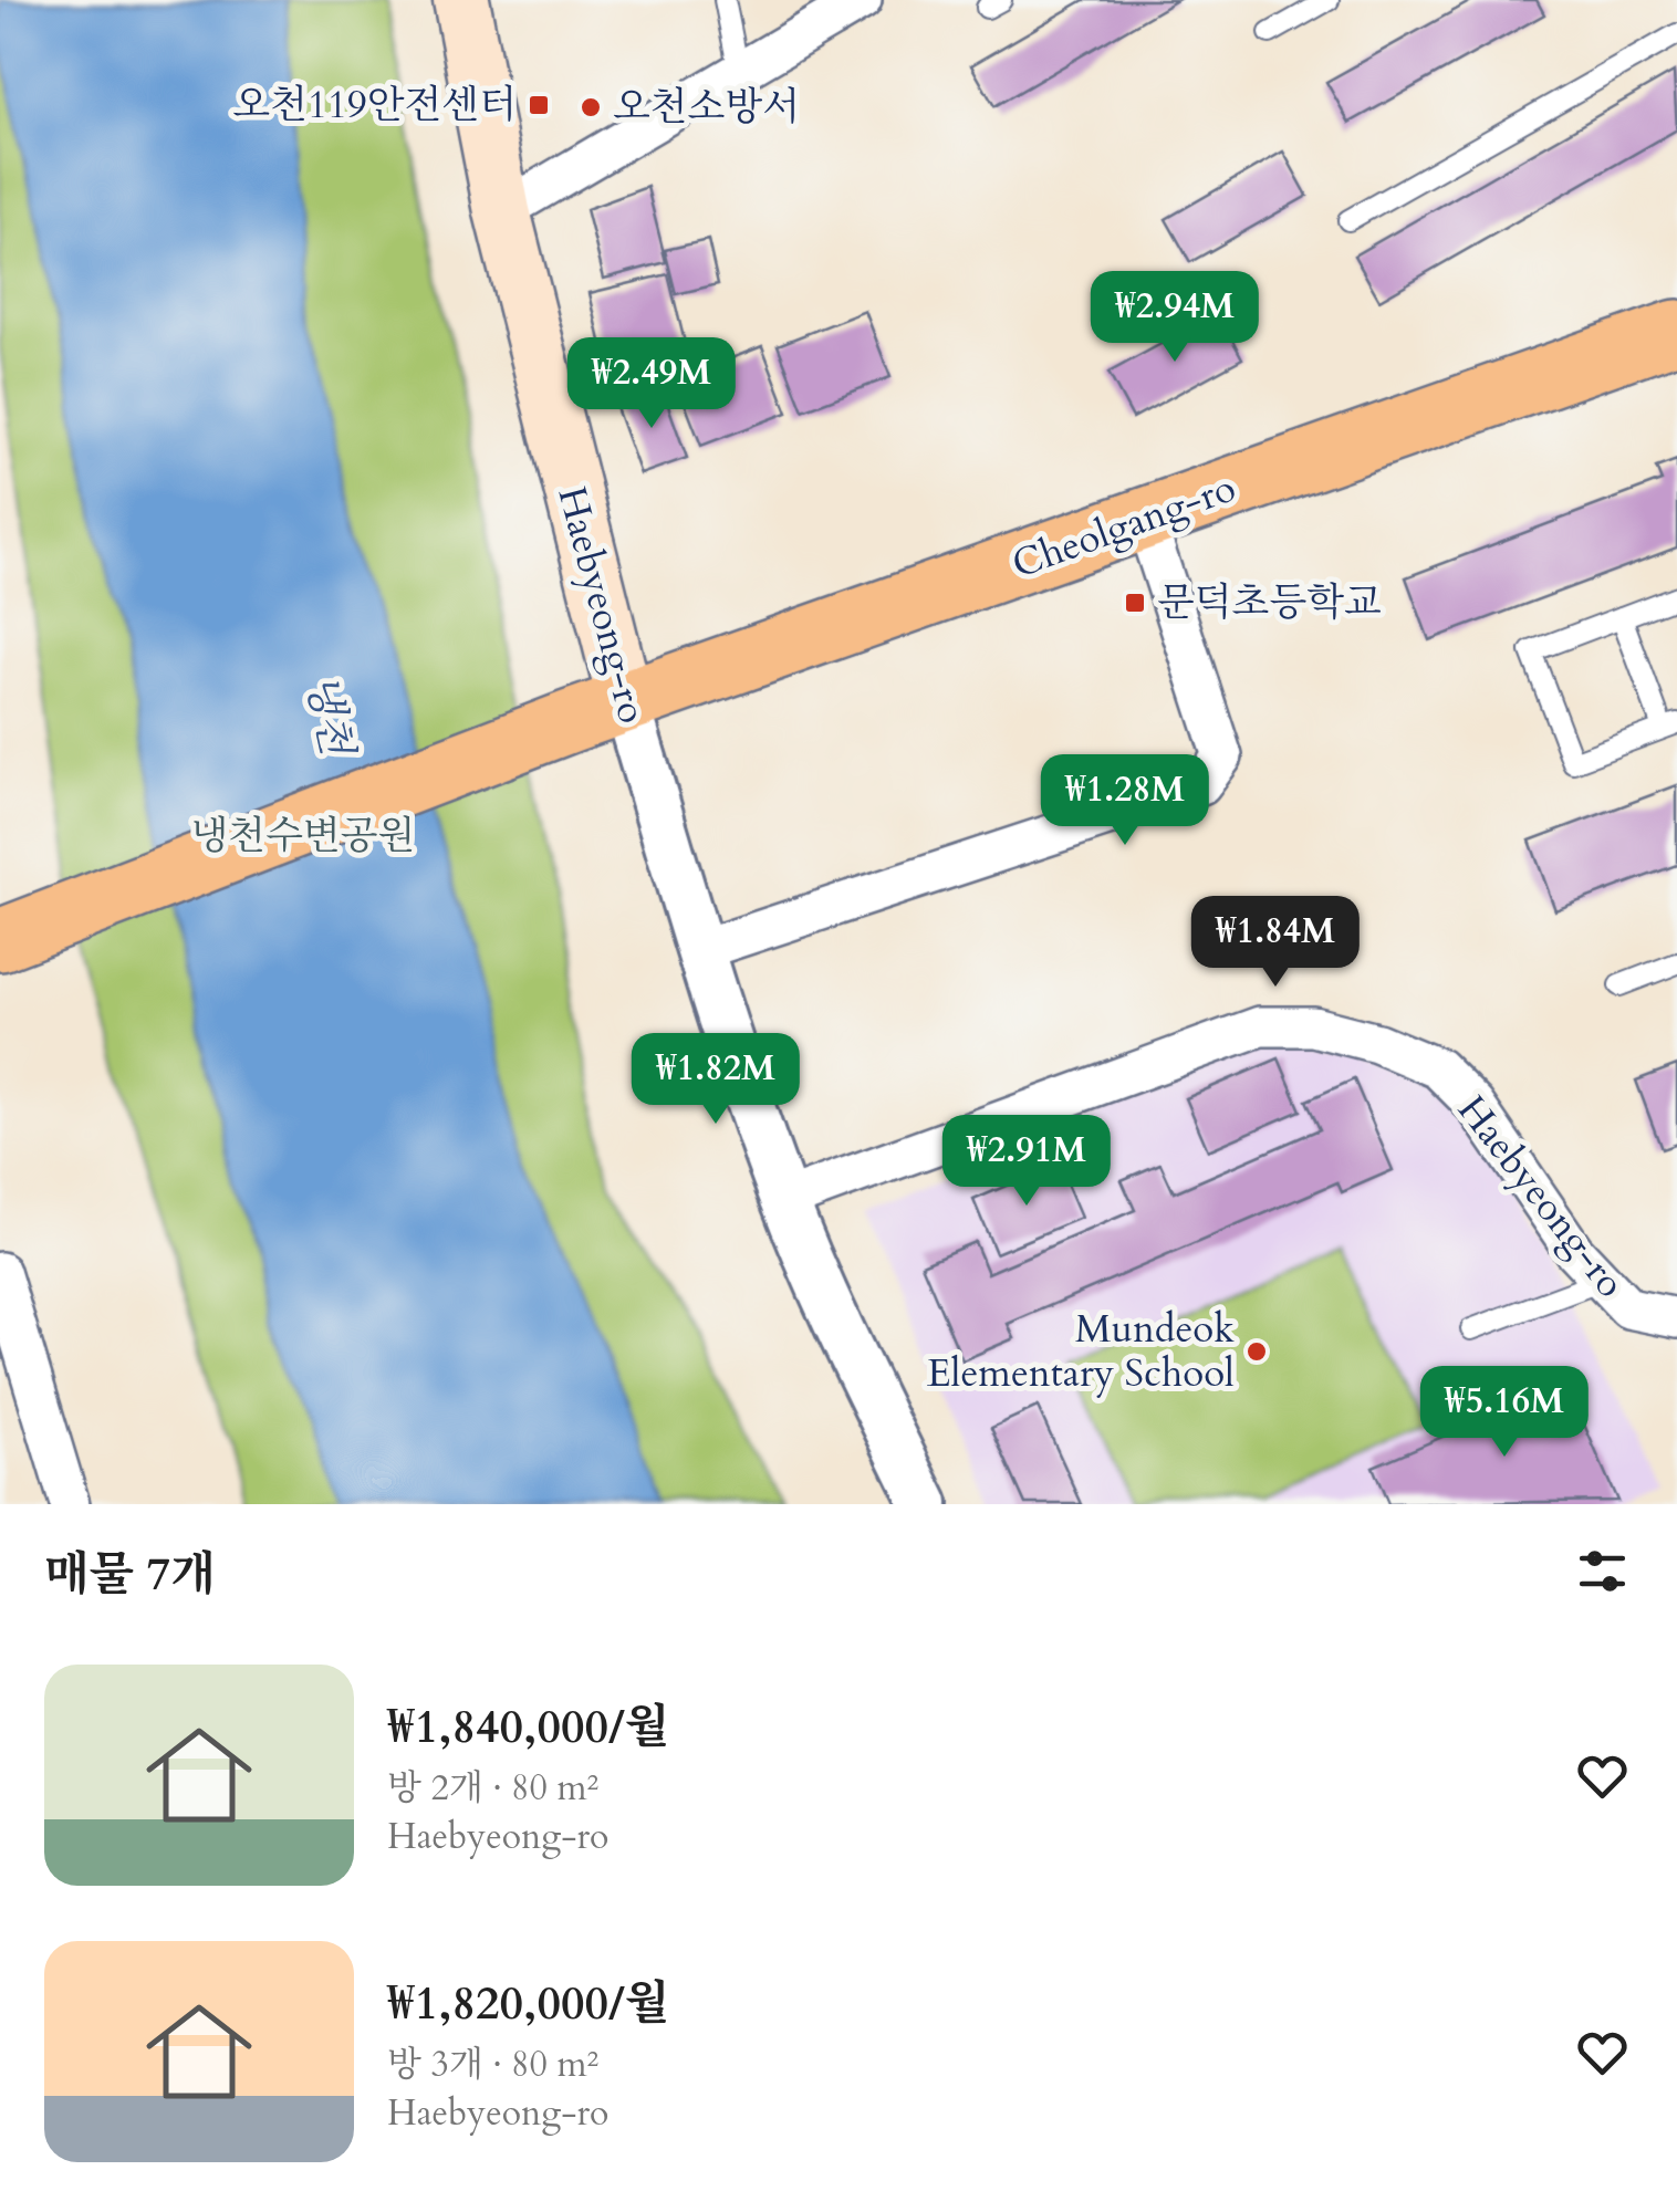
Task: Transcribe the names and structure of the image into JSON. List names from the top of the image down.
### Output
{
  "streets": {
    "main road": ["Cheolgang-ro", "Haebyeong-ro"]
  },
  "crossings": [
    ["Cheolgang-ro", "Haebyeong-ro"]
  ],
  "water": ["냉천"],
  "parks": ["냉천수변공원"],
  "places": {
    "transit": ["오천119안전센터", "문덕초등학교"],
    "other": ["오천소방서", "Mundeok Elementary School"]
  },
  "page": {
    "price": [
      "₩2.94M",
      "₩2.49M",
      "₩1.28M",
      "₩1.84M",
      "₩1.82M",
      "₩2.91M",
      "₩5.16M"
    ],
    "heading": "매물 7개",
    "list": [
      {
        "name": "₩1,840,000/월",
        "note": "방 2개 · 80 m² · Haebyeong-ro"
      },
      {
        "name": "₩1,820,000/월",
        "note": "방 3개 · 80 m² · Haebyeong-ro"
      }
    ]
  }
}
